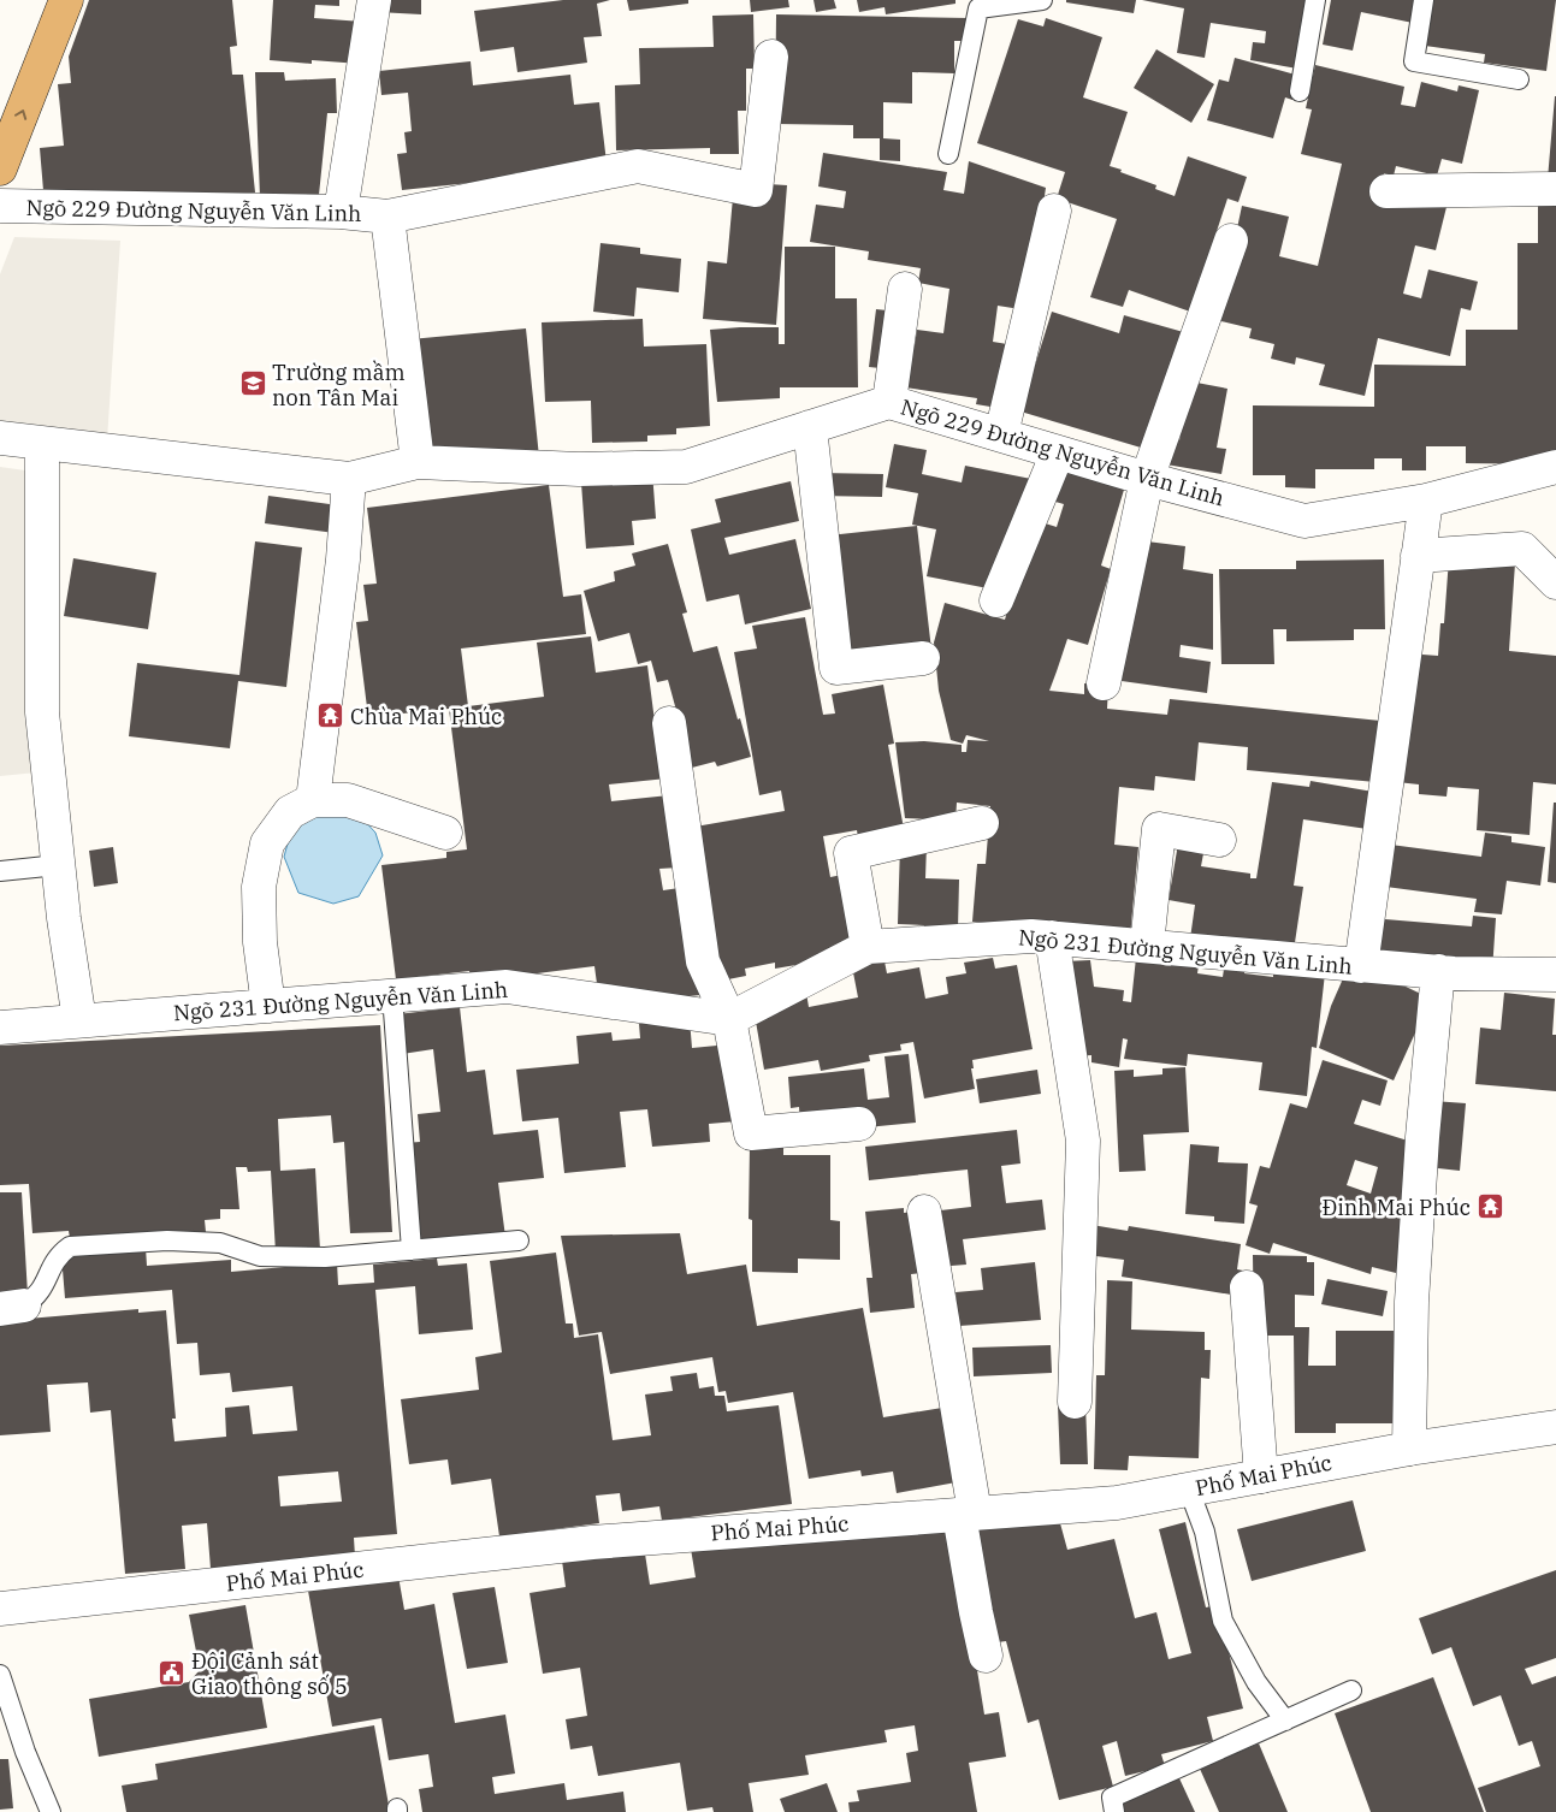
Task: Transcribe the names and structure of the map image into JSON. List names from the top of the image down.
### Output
{
  "streets": {
    "street": ["Ngõ 229 Đường Nguyễn Văn Linh", "Ngõ 231 Đường Nguyễn Văn Linh", "Phố Mai Phúc"]
  },
  "places": {
    "school or university": ["Trường mầm non Tân Mai"],
    "temple": ["Chùa Mai Phúc", "Đinh Mai Phúc"],
    "public building": ["Đội Cảnh sát Giao thông số 5"]
  }
}
